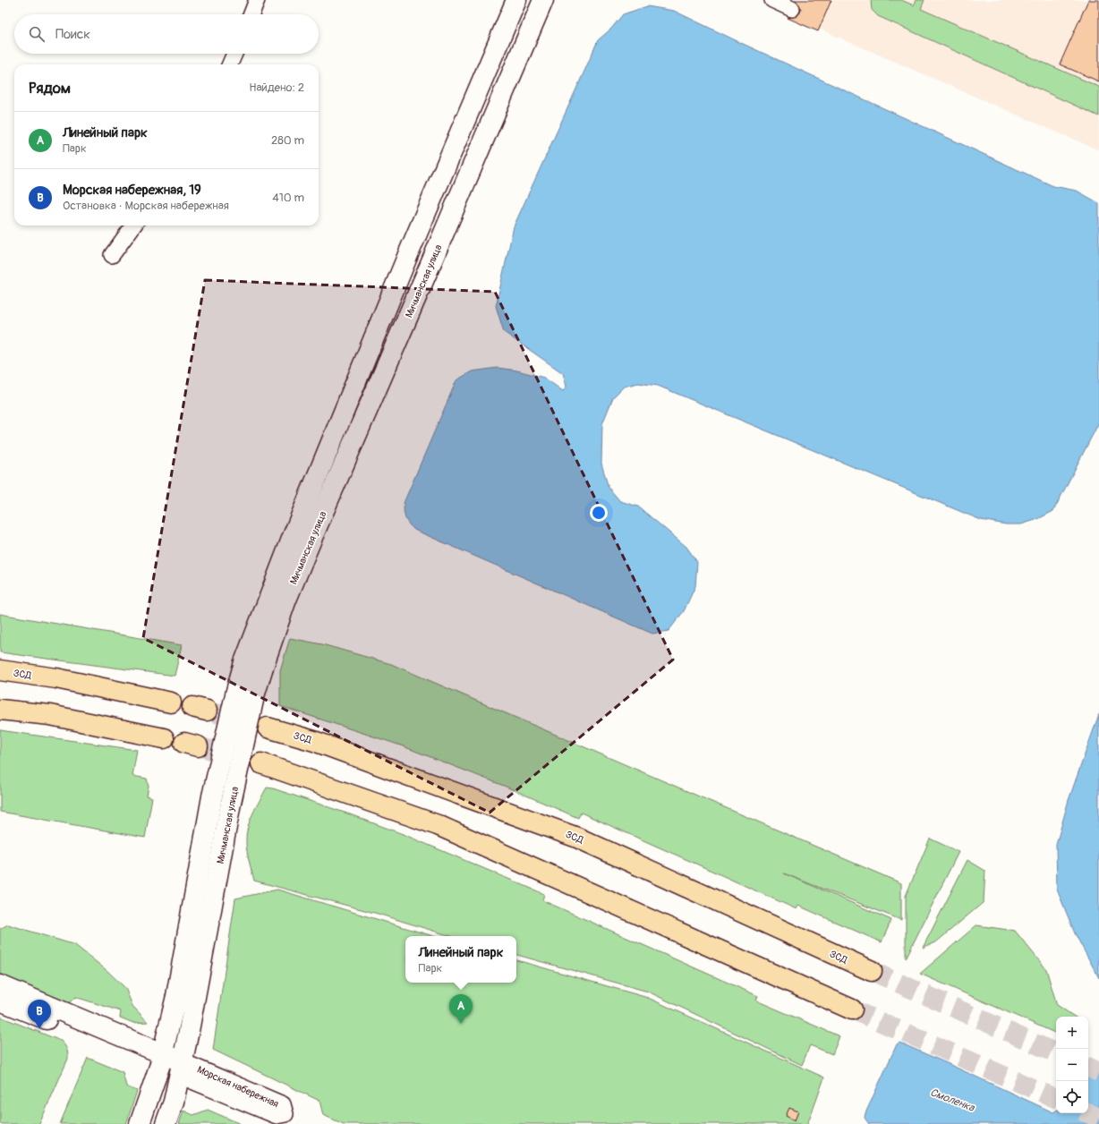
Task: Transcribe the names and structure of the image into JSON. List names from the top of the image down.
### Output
{
  "streets": {
    "highway": ["ЗСД"],
    "main road": ["Мичманская улица", "Морская набережная"]
  },
  "crossings": [
    ["Мичманская улица", "Морская набережная"]
  ],
  "water": ["Смоленка"],
  "page": {
    "search": "Поиск",
    "heading": ["Рядом", "Найдено: 2"],
    "list": [
      {
        "mark": "A",
        "name": "Линейный парк",
        "note": "Парк",
        "value": "280 m"
      },
      {
        "mark": "B",
        "name": "Морская набережная, 19",
        "note": "Остановка · Морская набережная",
        "value": "410 m"
      }
    ],
    "popup": ["Линейный парк", "Парк"],
    "pins": ["A", "B"],
    "map_buttons": ["+", "−"]
  }
}
